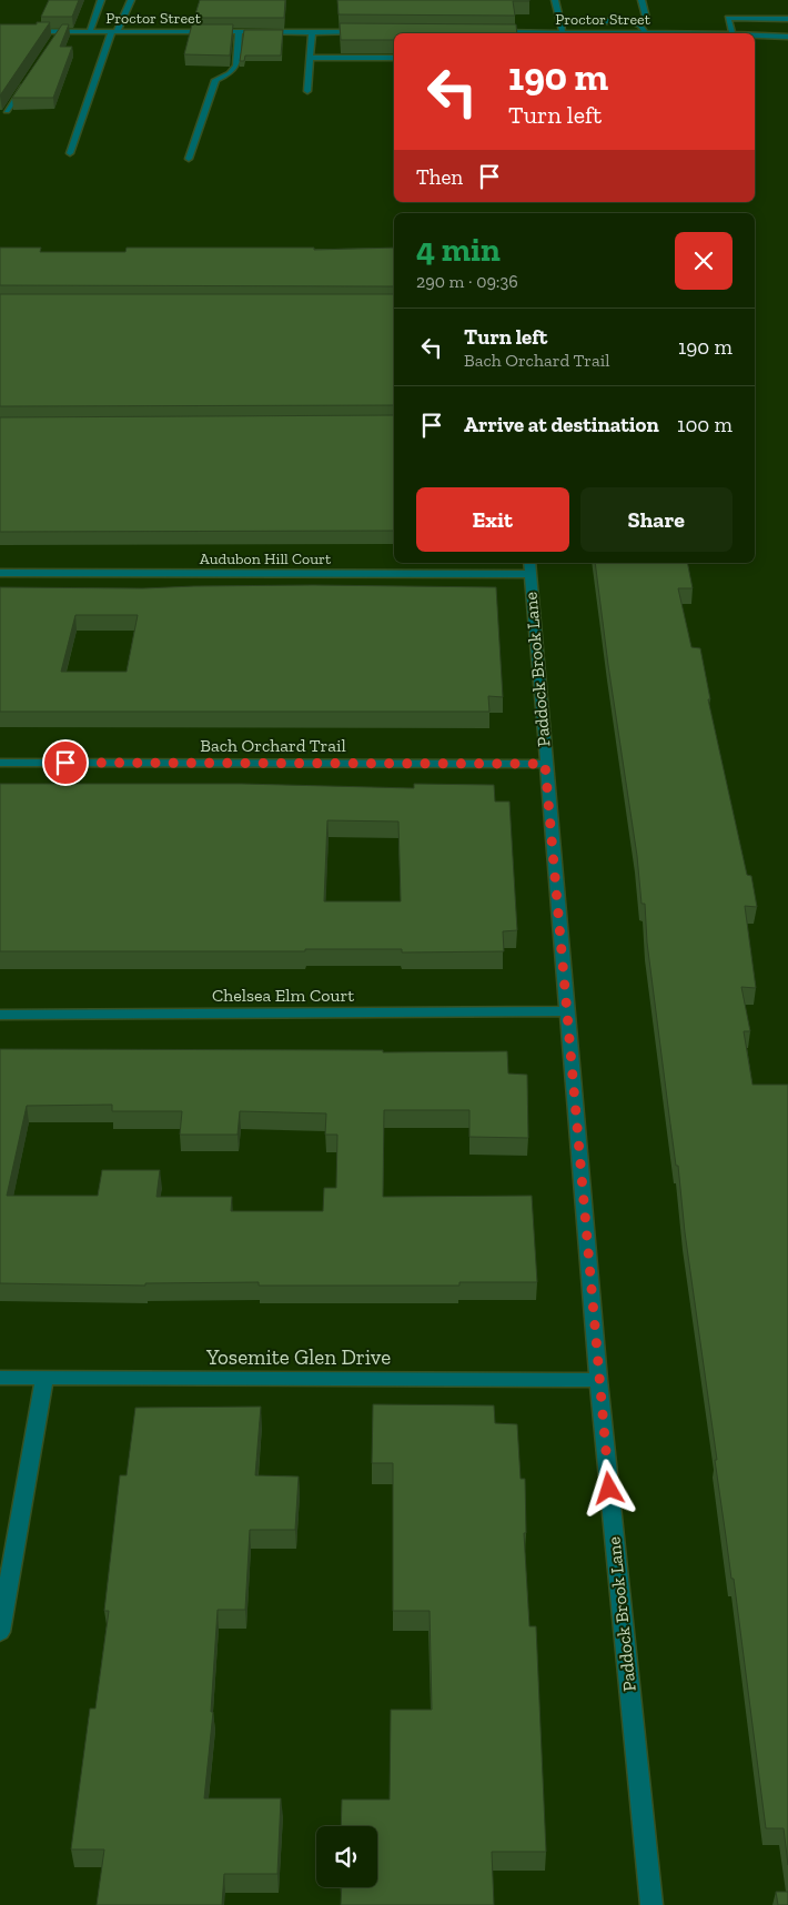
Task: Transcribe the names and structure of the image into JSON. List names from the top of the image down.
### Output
{
  "streets": {
    "street": [
      "Proctor Street",
      "Audubon Hill Court",
      "Paddock Brook Lane",
      "Bach Orchard Trail",
      "Chelsea Elm Court",
      "Yosemite Glen Drive"
    ]
  },
  "crossings": [
    ["Audubon Hill Court", "Paddock Brook Lane"],
    ["Paddock Brook Lane", "Bach Orchard Trail"],
    ["Paddock Brook Lane", "Chelsea Elm Court"],
    ["Paddock Brook Lane", "Yosemite Glen Drive"]
  ],
  "page": {
    "turn": ["190 m", "Turn left"],
    "then": "Then",
    "heading": ["4 min", "290 m · 09:36"],
    "list": [
      {
        "name": "Turn left",
        "note": "Bach Orchard Trail",
        "value": "190 m"
      },
      {
        "name": "Arrive at destination",
        "value": "100 m"
      }
    ],
    "buttons": ["Exit", "Share"]
  }
}
